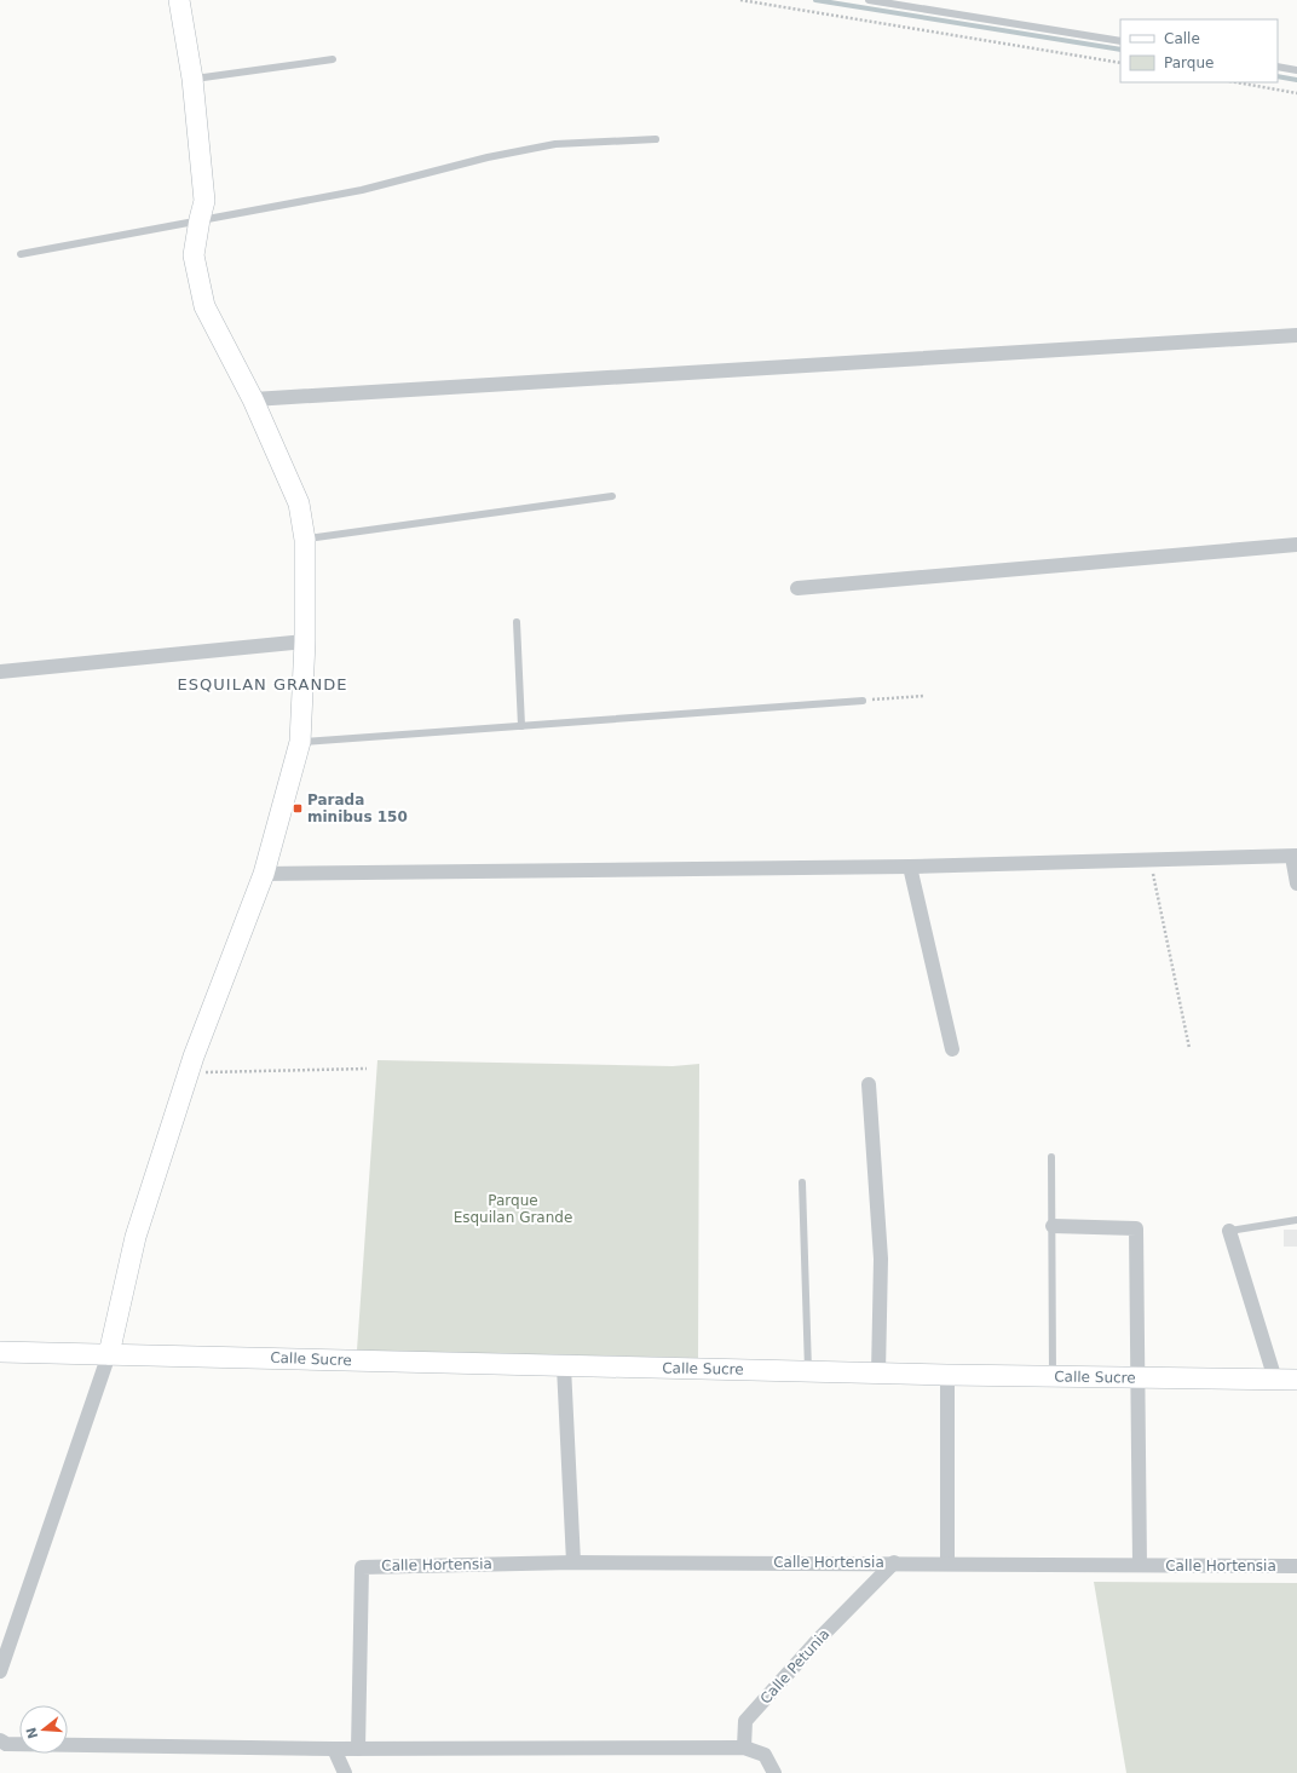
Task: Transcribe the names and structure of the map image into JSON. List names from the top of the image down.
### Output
{
  "streets": {
    "street": ["Calle Sucre", "Calle Hortensia", "Calle Petunia"]
  },
  "crossings": [
    ["Calle Hortensia", "Calle Petunia"]
  ],
  "districts": ["ESQUILAN GRANDE"],
  "parks": ["Parque Esquilan Grande"],
  "places": {
    "transit": ["Parada minibus 150"]
  },
  "legend": ["Calle", "Parque"],
  "north": "left"
}
